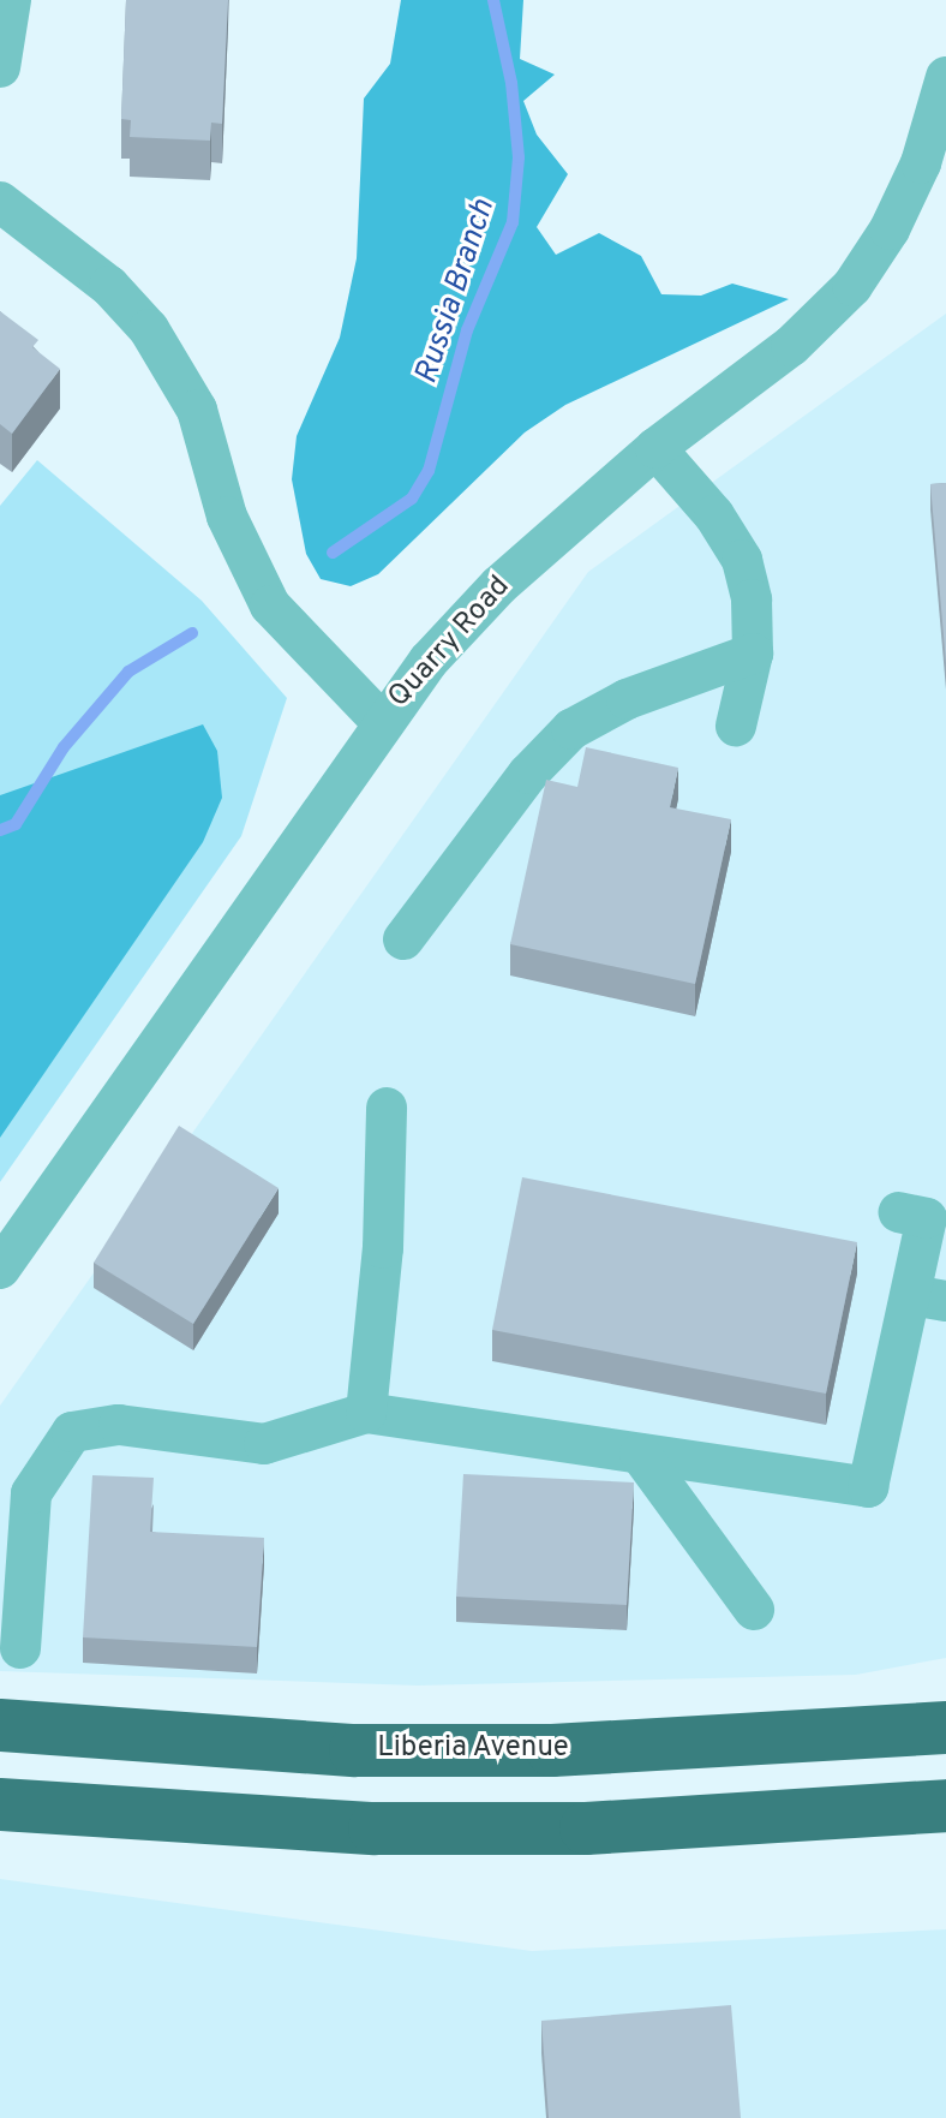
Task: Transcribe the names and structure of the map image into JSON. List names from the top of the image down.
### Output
{
  "streets": {
    "highway": ["Liberia Avenue"],
    "street": ["Quarry Road"]
  },
  "water": ["Russia Branch"]
}
